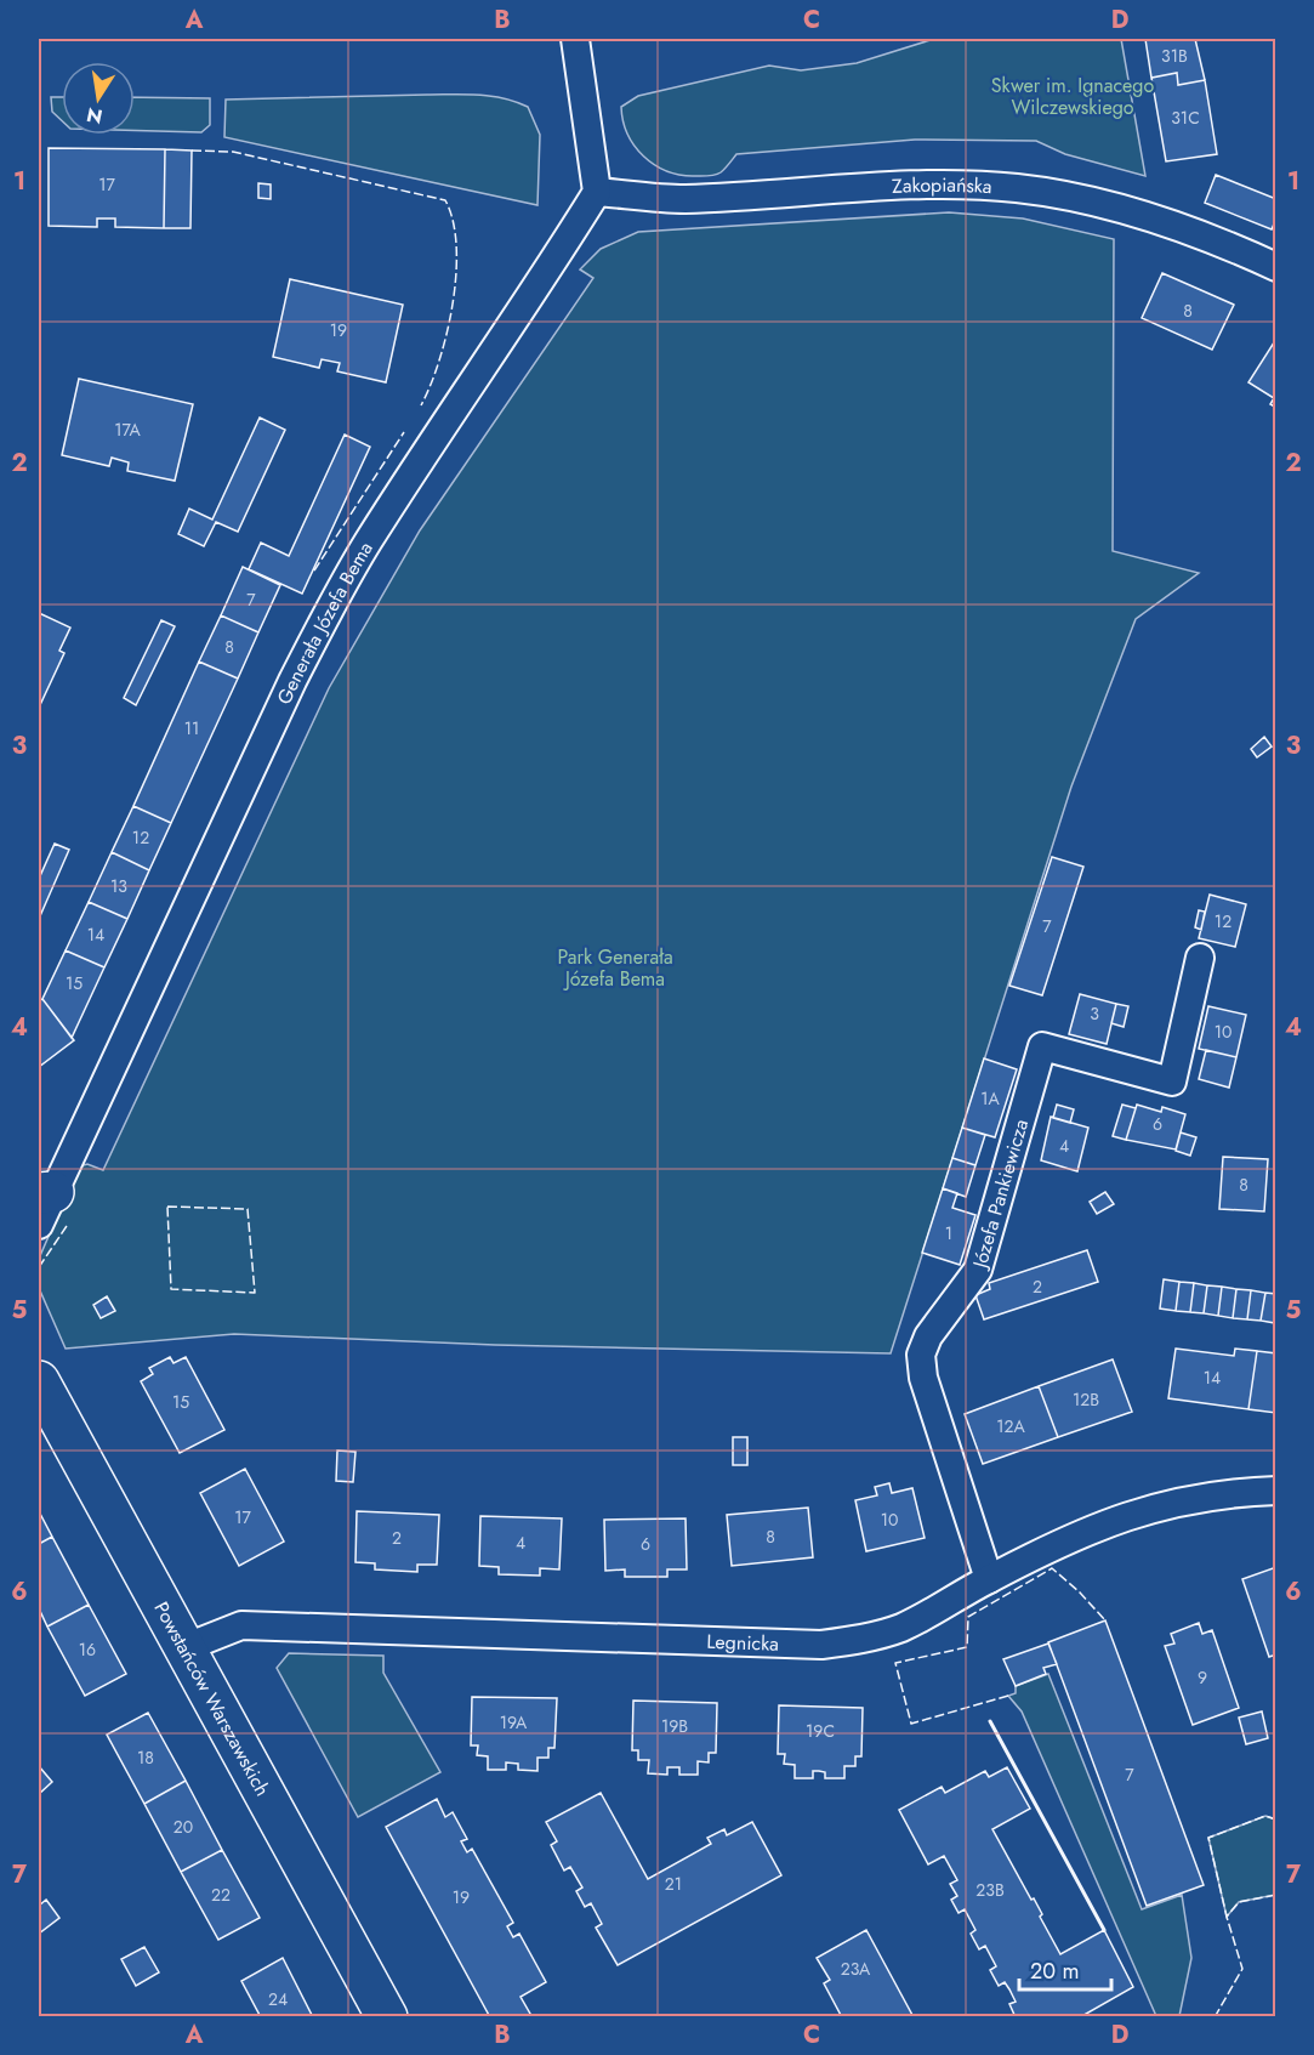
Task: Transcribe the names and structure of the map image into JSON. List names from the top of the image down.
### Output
{
  "streets": {
    "street": [
      "Zakopiańska",
      "Generała Józefa Bema",
      "Józefa Pankiewicza",
      "Legnicka",
      "Powstańców Warszawskich"
    ]
  },
  "crossings": [
    ["Zakopiańska", "Generała Józefa Bema"],
    ["Józefa Pankiewicza", "Legnicka"],
    ["Legnicka", "Powstańców Warszawskich"]
  ],
  "parks": ["Skwer im. Ignacego Wilczewskiego", "Park Generała Józefa Bema"],
  "house_numbers": [
    "31B",
    "31C",
    "17",
    "8",
    "19",
    "17A",
    "7",
    "8",
    "11",
    "12",
    "13",
    "12",
    "7",
    "14",
    "15",
    "3",
    "10",
    "1A",
    "6",
    "4",
    "8",
    "1",
    "2",
    "14",
    "12B",
    "15",
    "12A",
    "17",
    "10",
    "8",
    "2",
    "4",
    "6",
    "16",
    "9",
    "19A",
    "19B",
    "19C",
    "18",
    "7",
    "20",
    "21",
    "23B",
    "22",
    "19",
    "23A",
    "24"
  ],
  "scale_bar": "20 m",
  "north": "bottom",
  "grid": {
    "columns": [
      "A",
      "B",
      "C",
      "D"
    ],
    "rows": [
      "1",
      "2",
      "3",
      "4",
      "5",
      "6",
      "7"
    ]
  }
}
